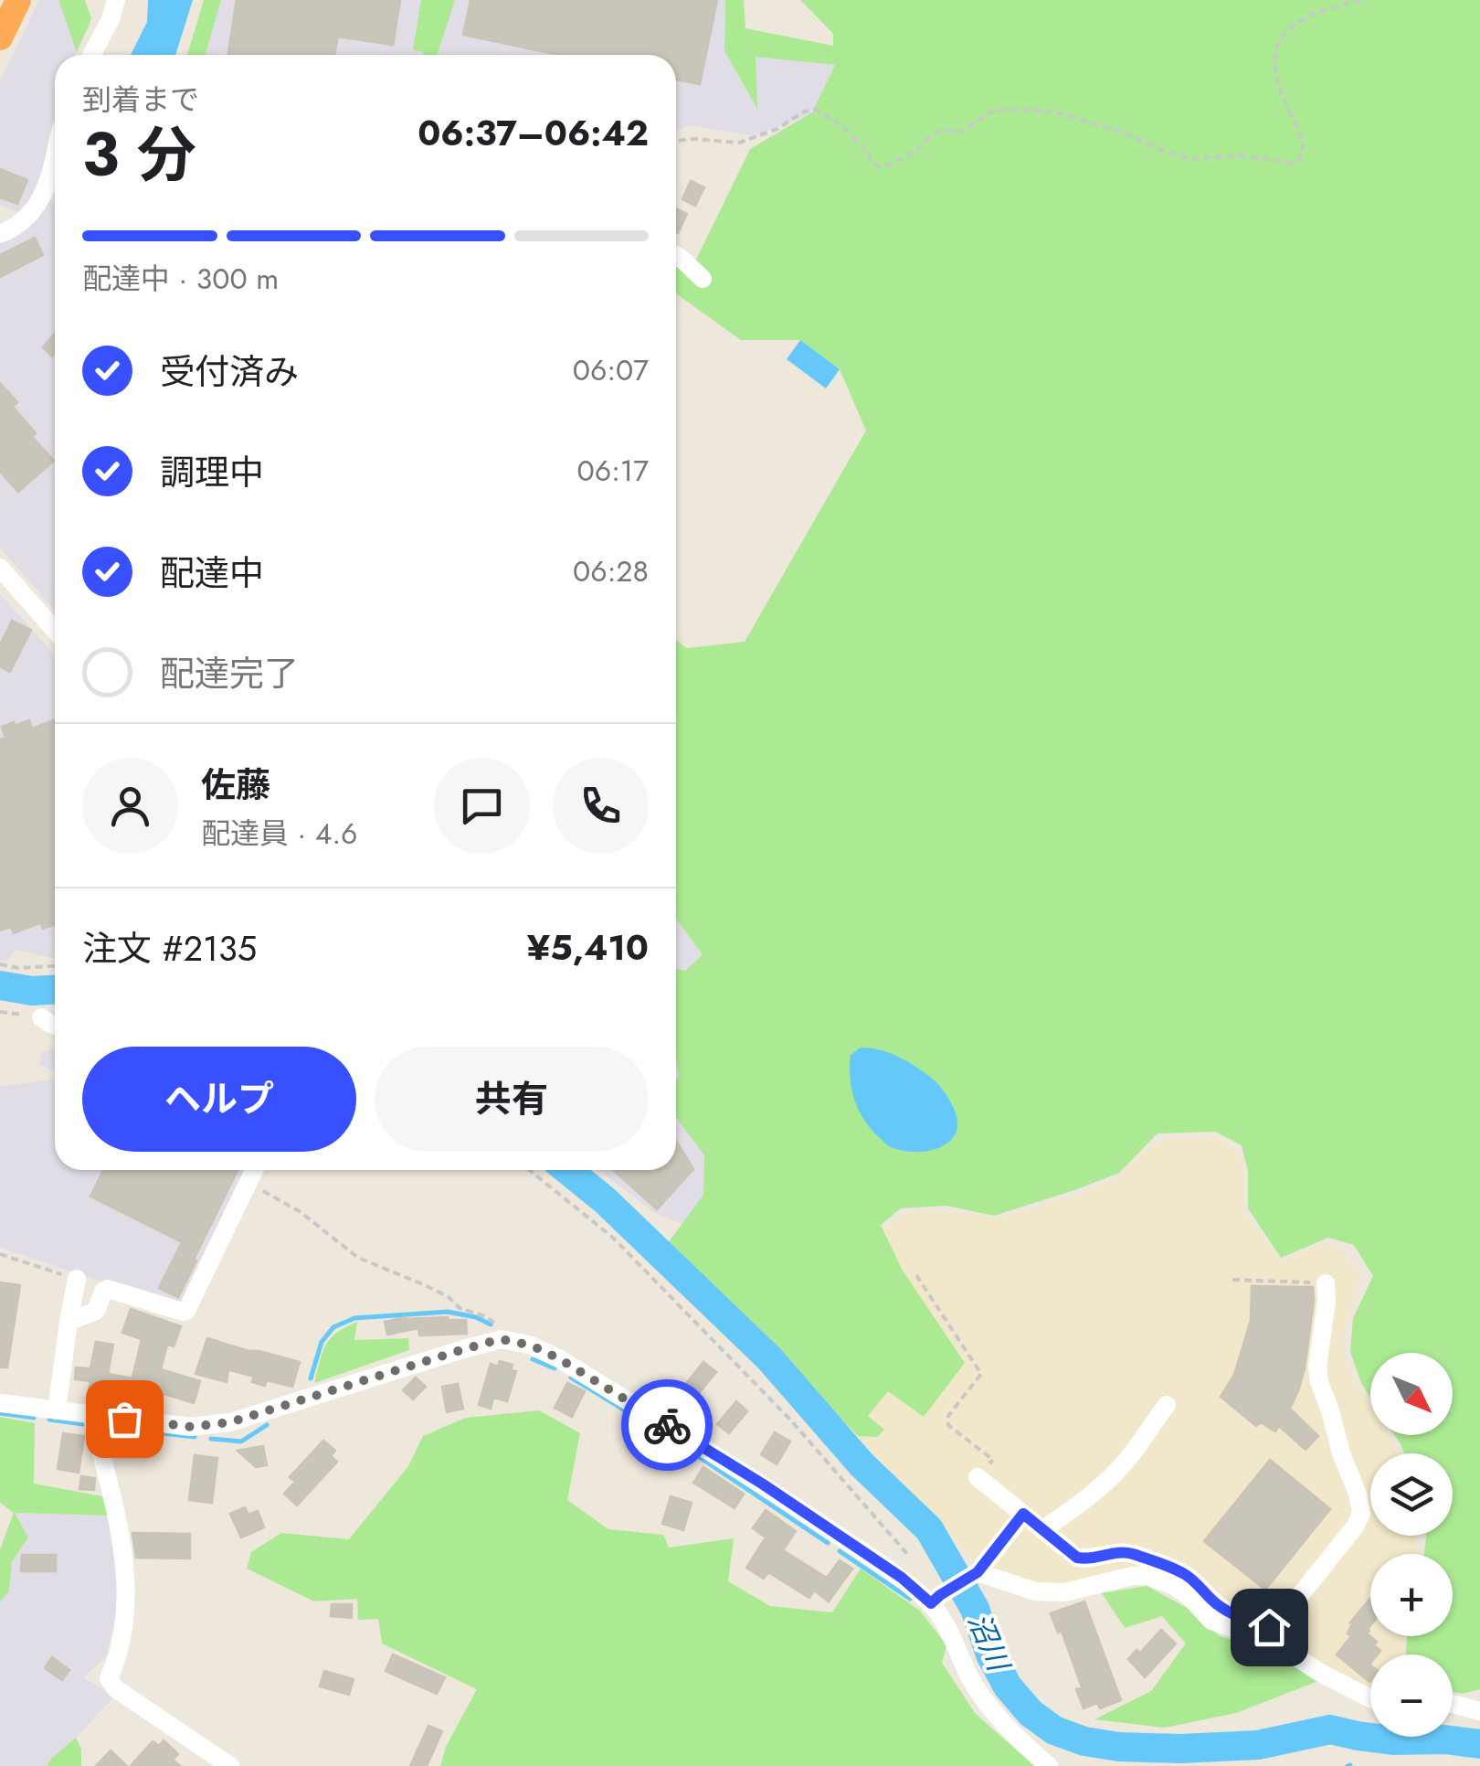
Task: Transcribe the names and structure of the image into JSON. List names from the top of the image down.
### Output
{
  "water": ["沼川"],
  "north": "bottom right",
  "page": {
    "heading": ["3 分", "到着まで", "06:37–06:42"],
    "panel": [
      "佐藤",
      "配達員 · 4.6",
      "注文 #2135",
      "¥5,410"
    ],
    "bar": "配達中 · 300 m",
    "list": [
      ["受付済み", "06:07"],
      ["調理中", "06:17"],
      ["配達中", "06:28"],
      "配達完了"
    ],
    "buttons": ["ヘルプ", "共有"],
    "map_buttons": ["+", "−"]
  }
}
